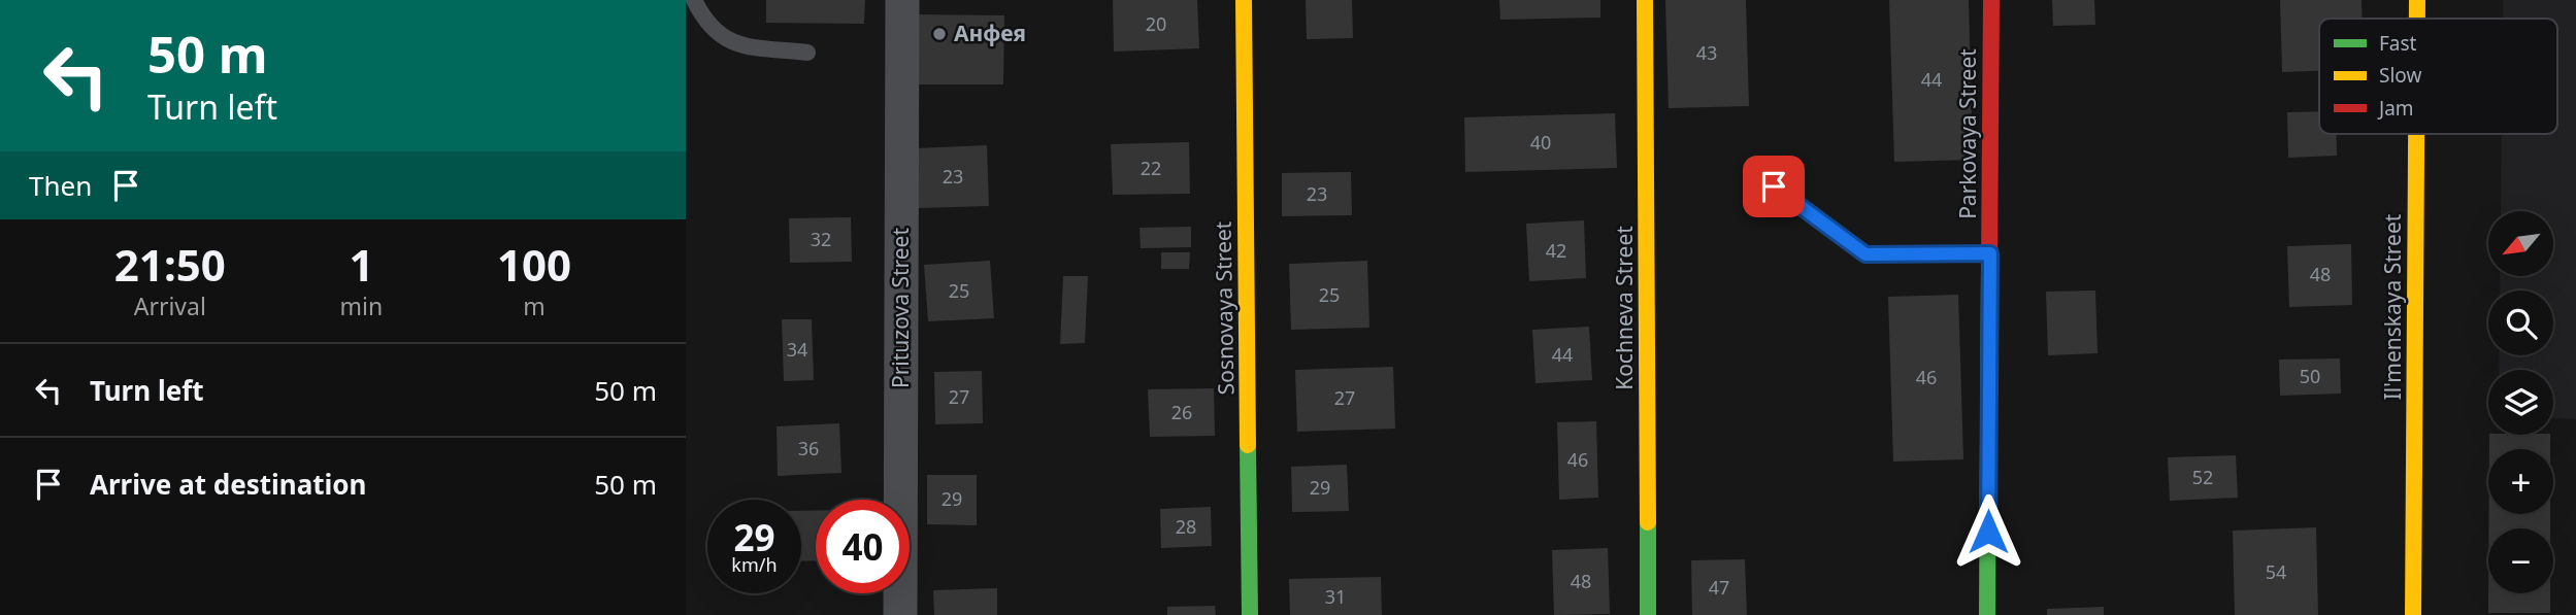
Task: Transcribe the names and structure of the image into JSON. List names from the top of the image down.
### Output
{
  "streets": {
    "street": [
      "Parkovaya Street",
      "Il'menskaya Street",
      "Prituzova Street",
      "Sosnovaya Street",
      "Kochneva Street"
    ]
  },
  "places": ["Анфея"],
  "house_numbers": [
    "20",
    "43",
    "44",
    "40",
    "22",
    "23",
    "23",
    "32",
    "42",
    "48",
    "25",
    "25",
    "34",
    "44",
    "50",
    "46",
    "27",
    "27",
    "26",
    "36",
    "46",
    "52",
    "29",
    "29",
    "28",
    "54",
    "48",
    "47",
    "31"
  ],
  "legend": ["Fast", "Slow", "Jam"],
  "north": "bottom left",
  "page": {
    "turn": ["50 m", "Turn left"],
    "then": "Then",
    "map_buttons": ["+", "−"],
    "eta": [
      "21:50",
      "Arrival",
      "1",
      "min",
      "100",
      "m"
    ],
    "list": [
      {
        "name": "Turn left",
        "value": "50 m"
      },
      {
        "name": "Arrive at destination",
        "value": "50 m"
      }
    ],
    "speed": "29 km/h",
    "limit": "40"
  }
}
